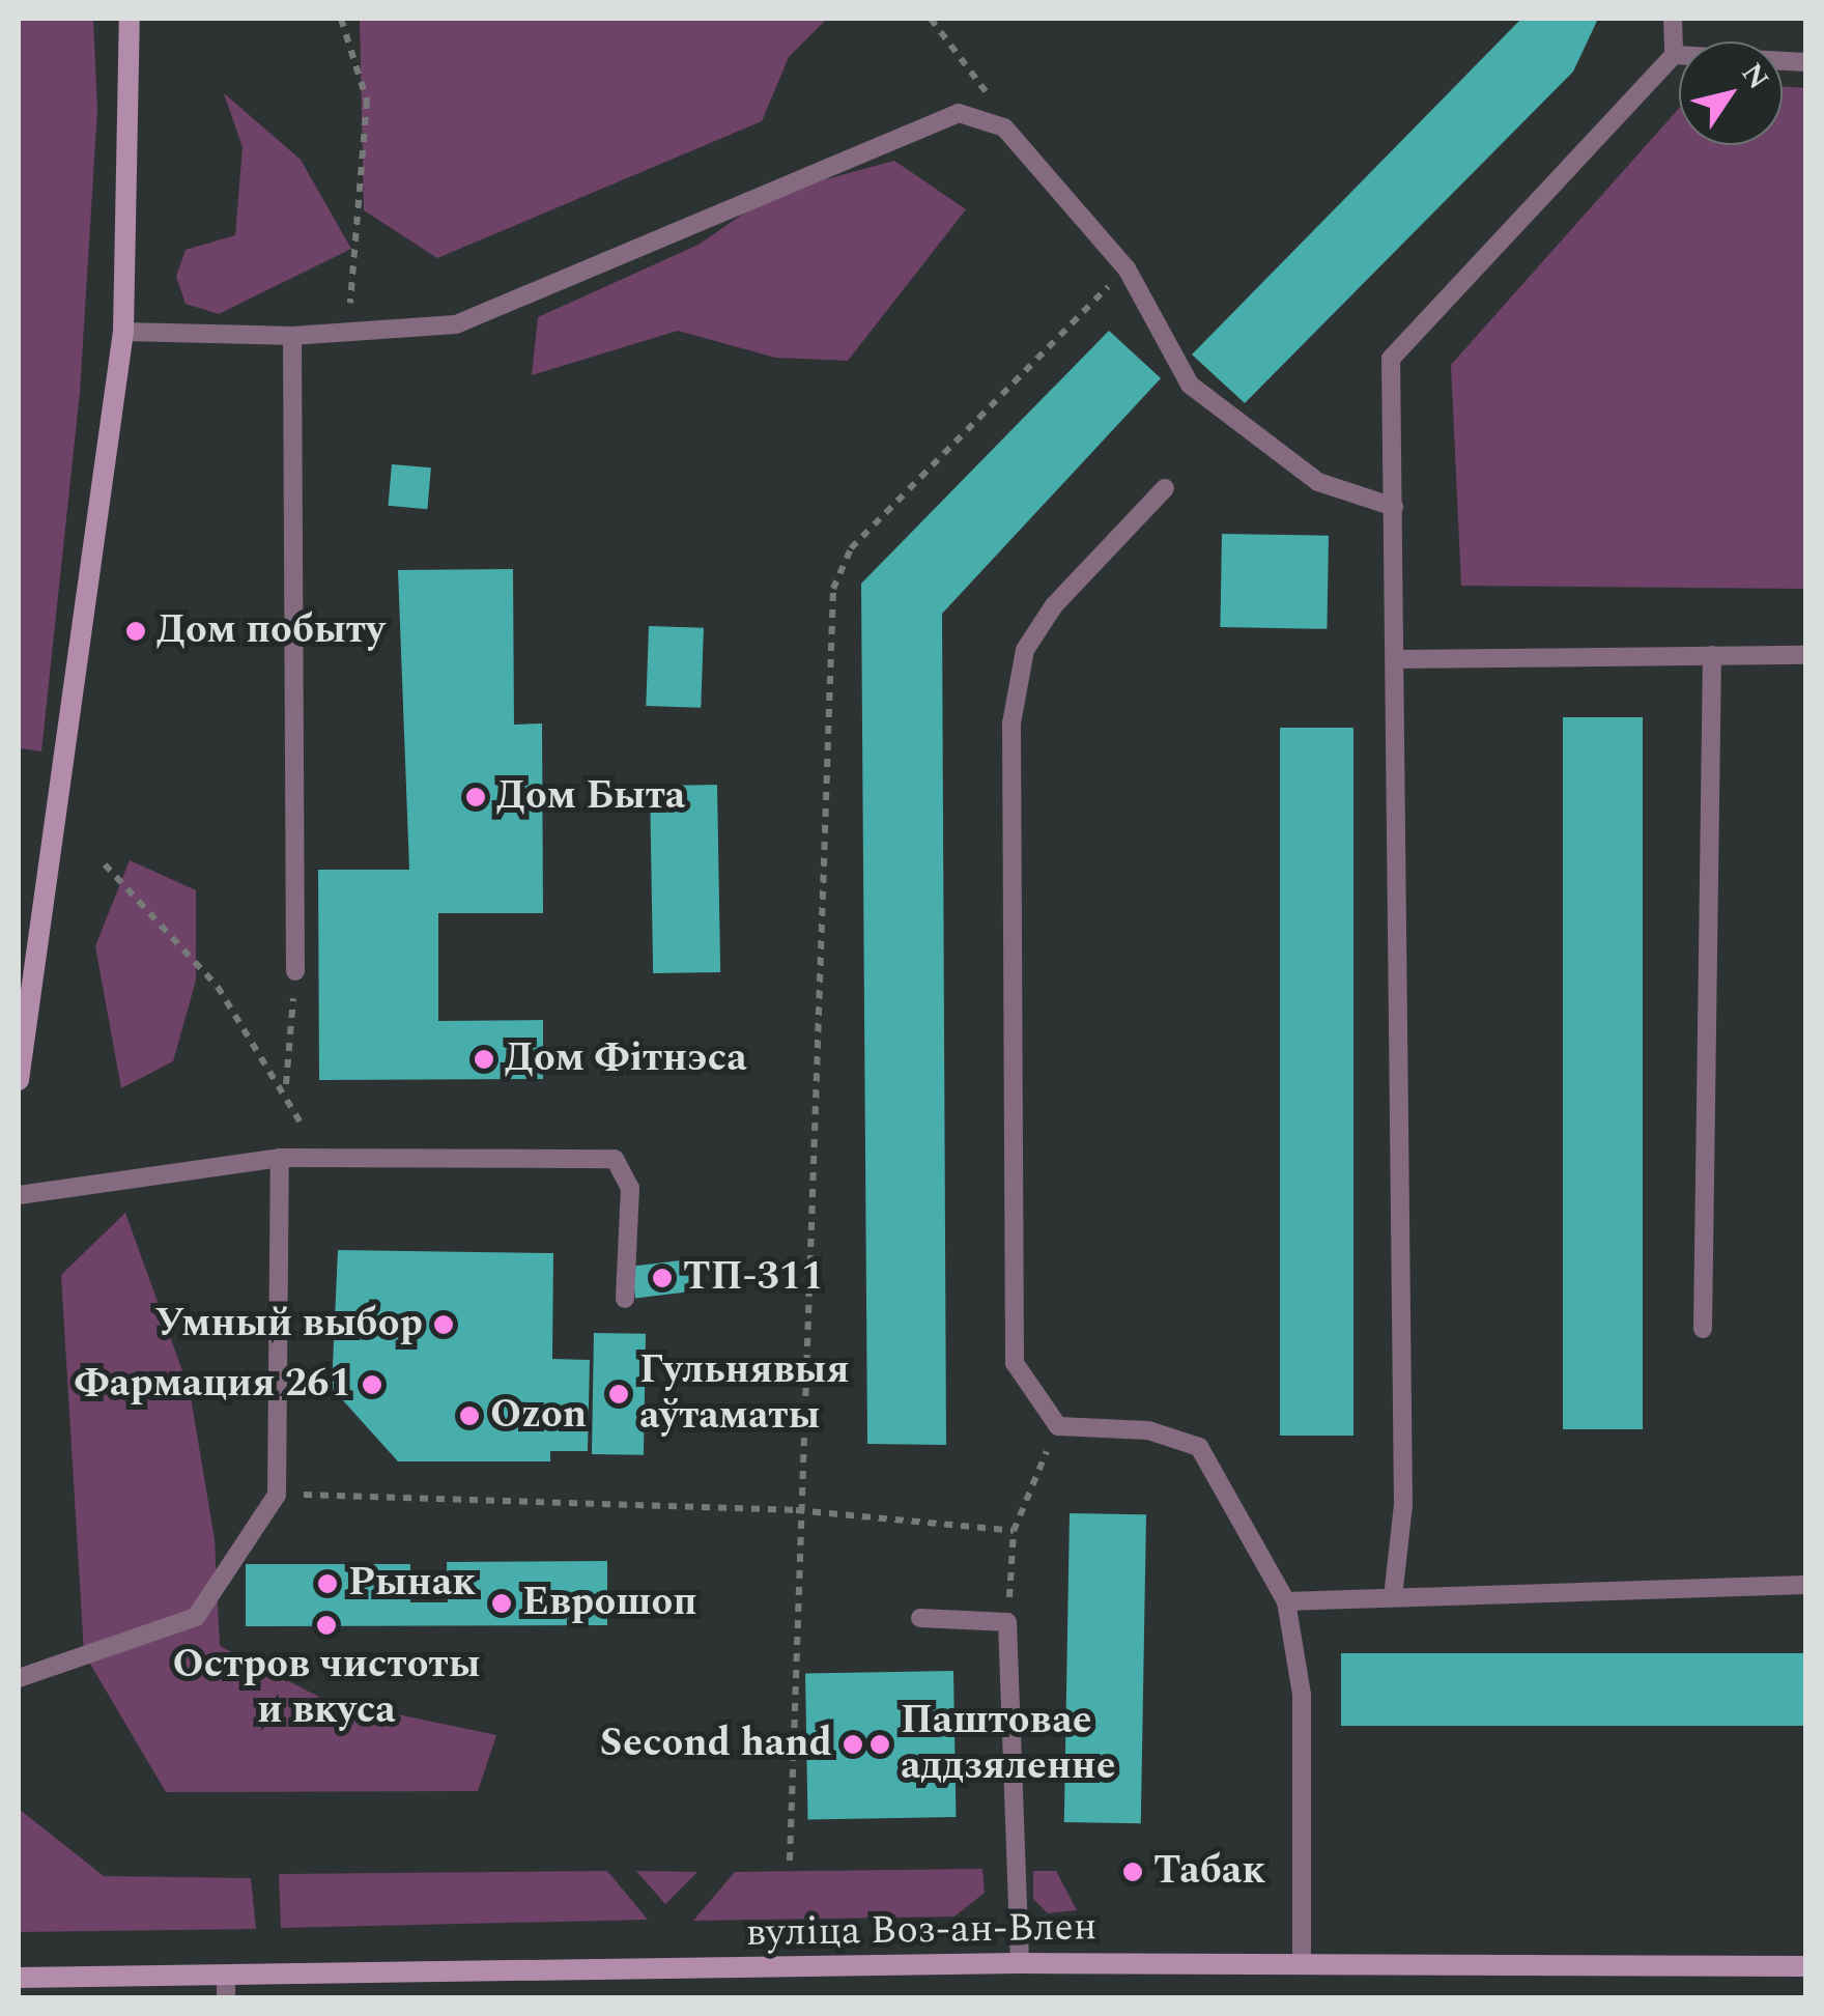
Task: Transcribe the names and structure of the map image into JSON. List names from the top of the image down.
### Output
{
  "streets": {
    "main road": ["вуліца Воз-ан-Влен"]
  },
  "places": [
    "Дом побыту",
    "Дом Быта",
    "Дом Фітнэса",
    "ТП-311",
    "Умный выбор",
    "Фармация 261",
    "Гульнявыя аўтаматы",
    "Ozon",
    "Рынак",
    "Еврошоп",
    "Остров чистоты и вкуса",
    "Second hand",
    "Паштовае аддзяленне",
    "Табак"
  ],
  "north": "top right"
}
